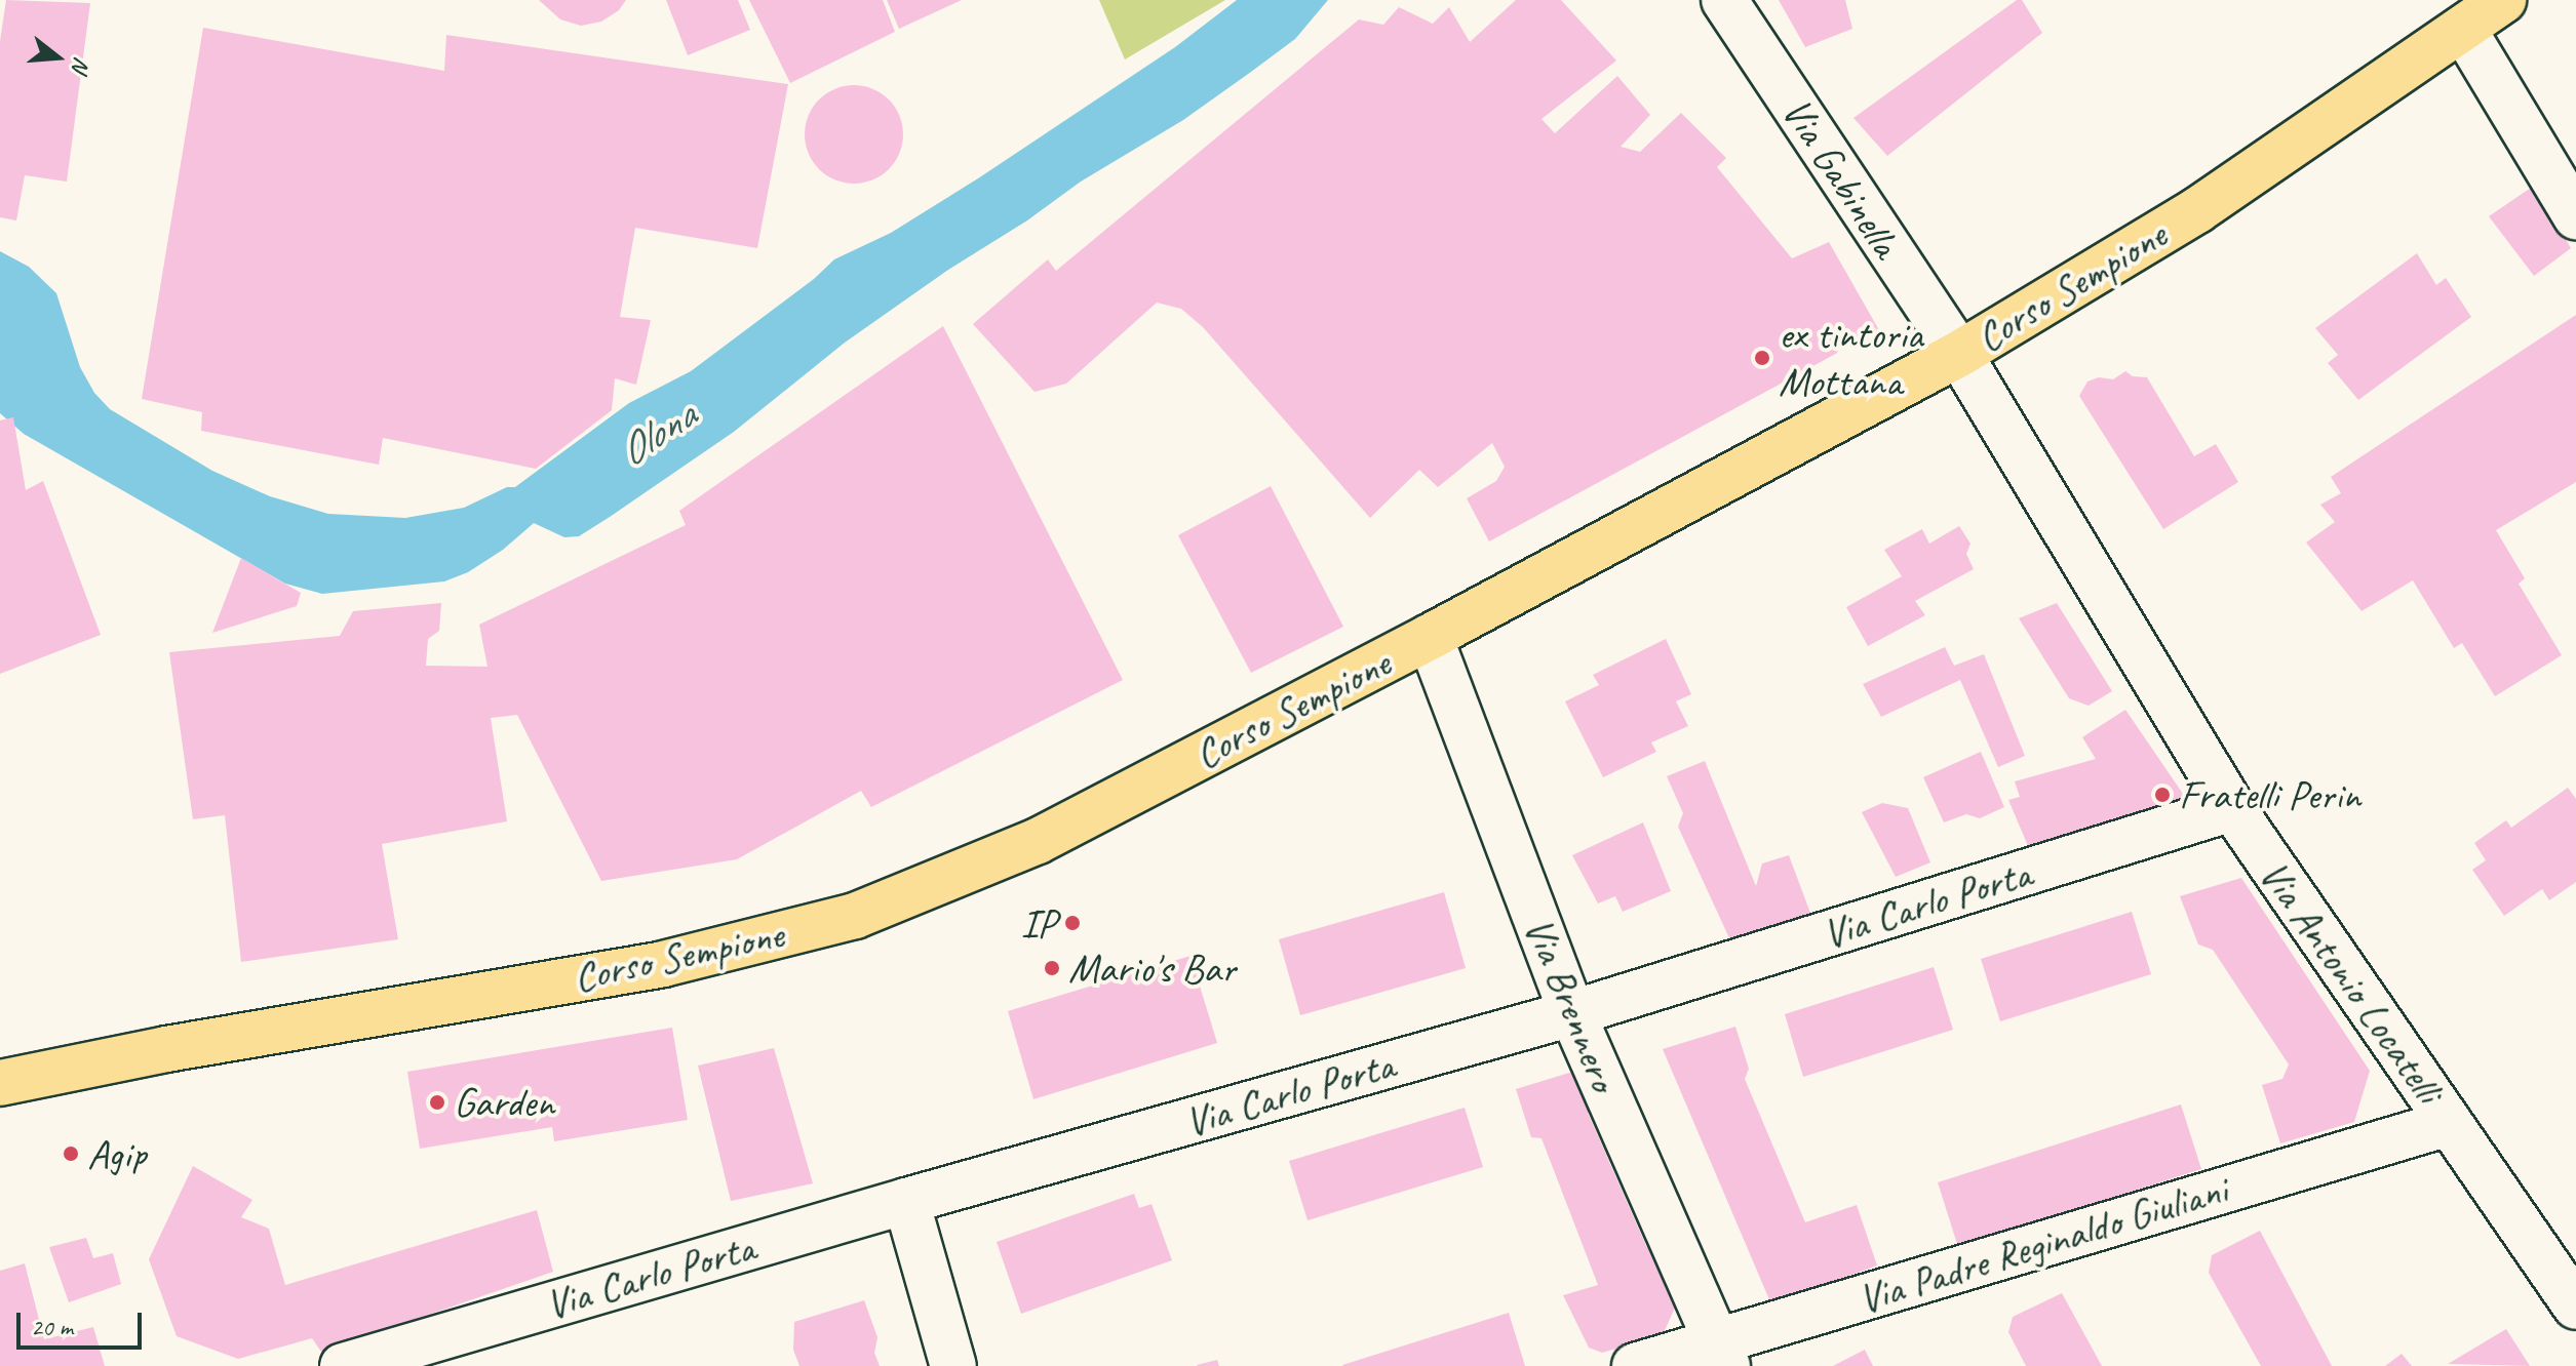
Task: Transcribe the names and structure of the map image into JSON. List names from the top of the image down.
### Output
{
  "streets": {
    "main road": ["Corso Sempione"],
    "street": [
      "Via Gabinella",
      "Via Carlo Porta",
      "Via Antonio Locatelli",
      "Via Brennero",
      "Via Padre Reginaldo Giuliani"
    ]
  },
  "crossings": [
    ["Via Gabinella", "Corso Sempione"],
    ["Via Gabinella", "Via Antonio Locatelli"],
    ["Corso Sempione", "Via Antonio Locatelli"],
    ["Corso Sempione", "Via Brennero"],
    ["Via Carlo Porta", "Via Antonio Locatelli"],
    ["Via Carlo Porta", "Via Brennero"],
    ["Via Antonio Locatelli", "Via Padre Reginaldo Giuliani"],
    ["Via Brennero", "Via Padre Reginaldo Giuliani"]
  ],
  "water": ["Olona"],
  "places": [
    "ex tintoria Mottana",
    "Fratelli Perin",
    "IP",
    "Mario's Bar",
    "Garden",
    "Agip"
  ],
  "scale_bar": "20 m",
  "north": "right"
}
